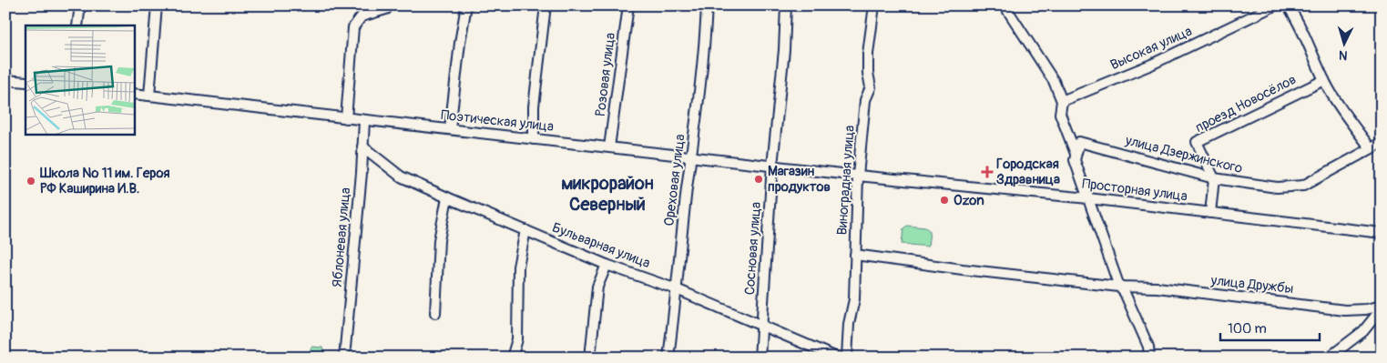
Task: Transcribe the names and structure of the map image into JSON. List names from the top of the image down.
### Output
{
  "streets": {
    "street": [
      "Высокая улица",
      "Розовая улица",
      "проезд Новосёлов",
      "Поэтическая улица",
      "улица Дзержинского",
      "Ореховая улица",
      "Виноградная улица",
      "Просторная улица",
      "Яблоневая улица",
      "Бульварная улица",
      "Сосновая улица",
      "улица Дружбы"
    ]
  },
  "crossings": [
    ["Розовая улица", "Поэтическая улица"],
    ["проезд Новосёлов", "улица Дзержинского"],
    ["Поэтическая улица", "Ореховая улица"],
    ["Поэтическая улица", "Виноградная улица"],
    ["Поэтическая улица", "Просторная улица"],
    ["Поэтическая улица", "Яблоневая улица"],
    ["Поэтическая улица", "Сосновая улица"],
    ["Ореховая улица", "Бульварная улица"],
    ["Виноградная улица", "Просторная улица"],
    ["Виноградная улица", "улица Дружбы"],
    ["Яблоневая улица", "Бульварная улица"],
    ["Бульварная улица", "Сосновая улица"]
  ],
  "districts": ["микрорайон Северный"],
  "places": {
    "health": ["Городская Здравница"],
    "other": ["Магазин продуктов", "Школа № 11 им. Героя РФ Каширина И.В.", "Ozon"]
  },
  "scale_bar": "100 m",
  "north": "bottom"
}
